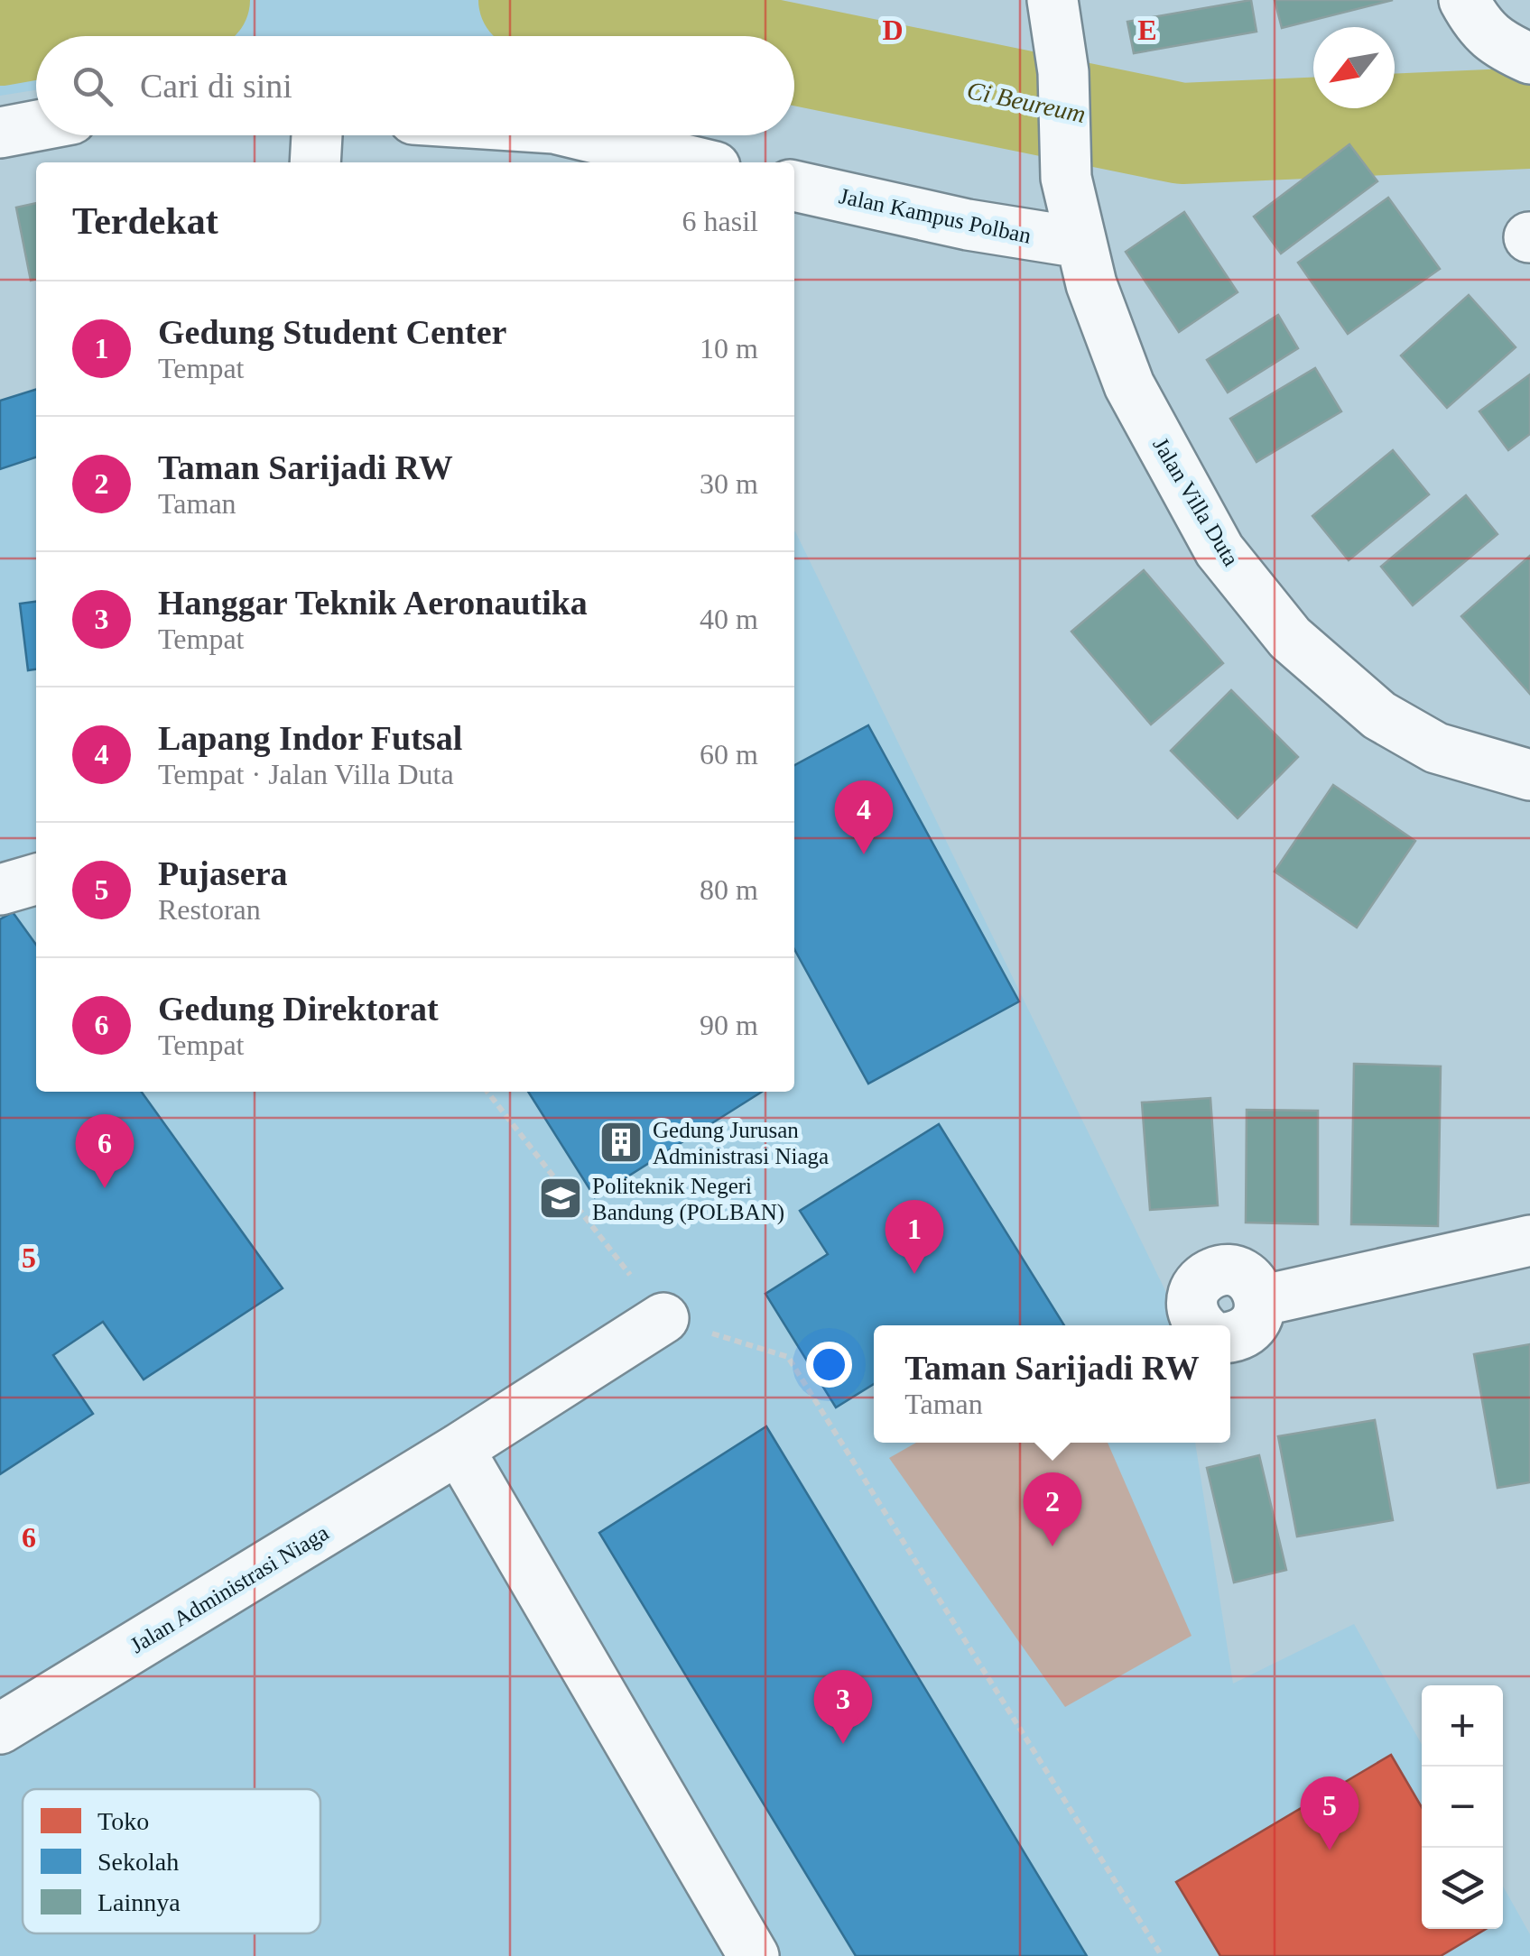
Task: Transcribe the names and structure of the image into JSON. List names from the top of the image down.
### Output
{
  "streets": {
    "street": ["Jalan Kampus Polban", "Jalan Villa Duta", "Jalan Administrasi Niaga"]
  },
  "crossings": [
    ["Jalan Kampus Polban", "Jalan Villa Duta"]
  ],
  "water": ["Ci Beureum"],
  "places": {
    "building": ["Gedung Jurusan Administrasi Niaga"],
    "school or university": ["Politeknik Negeri Bandung (POLBAN)"]
  },
  "legend": ["Toko", "Sekolah", "Lainnya"],
  "north": "bottom left",
  "page": {
    "search": "Cari di sini",
    "heading": ["Terdekat", "6 hasil"],
    "list": [
      {
        "mark": "1",
        "name": "Gedung Student Center",
        "note": "Tempat",
        "value": "10 m"
      },
      {
        "mark": "2",
        "name": "Taman Sarijadi RW",
        "note": "Taman",
        "value": "30 m"
      },
      {
        "mark": "3",
        "name": "Hanggar Teknik Aeronautika",
        "note": "Tempat",
        "value": "40 m"
      },
      {
        "mark": "4",
        "name": "Lapang Indor Futsal",
        "note": "Tempat · Jalan Villa Duta",
        "value": "60 m"
      },
      {
        "mark": "5",
        "name": "Pujasera",
        "note": "Restoran",
        "value": "80 m"
      },
      {
        "mark": "6",
        "name": "Gedung Direktorat",
        "note": "Tempat",
        "value": "90 m"
      }
    ],
    "pins": [
      "4",
      "6",
      "1",
      "2",
      "3",
      "5"
    ],
    "popup": ["Taman Sarijadi RW", "Taman"],
    "map_buttons": ["+", "−"]
  },
  "grid": {
    "columns": ["D", "E"],
    "rows": ["5", "6"]
  }
}
